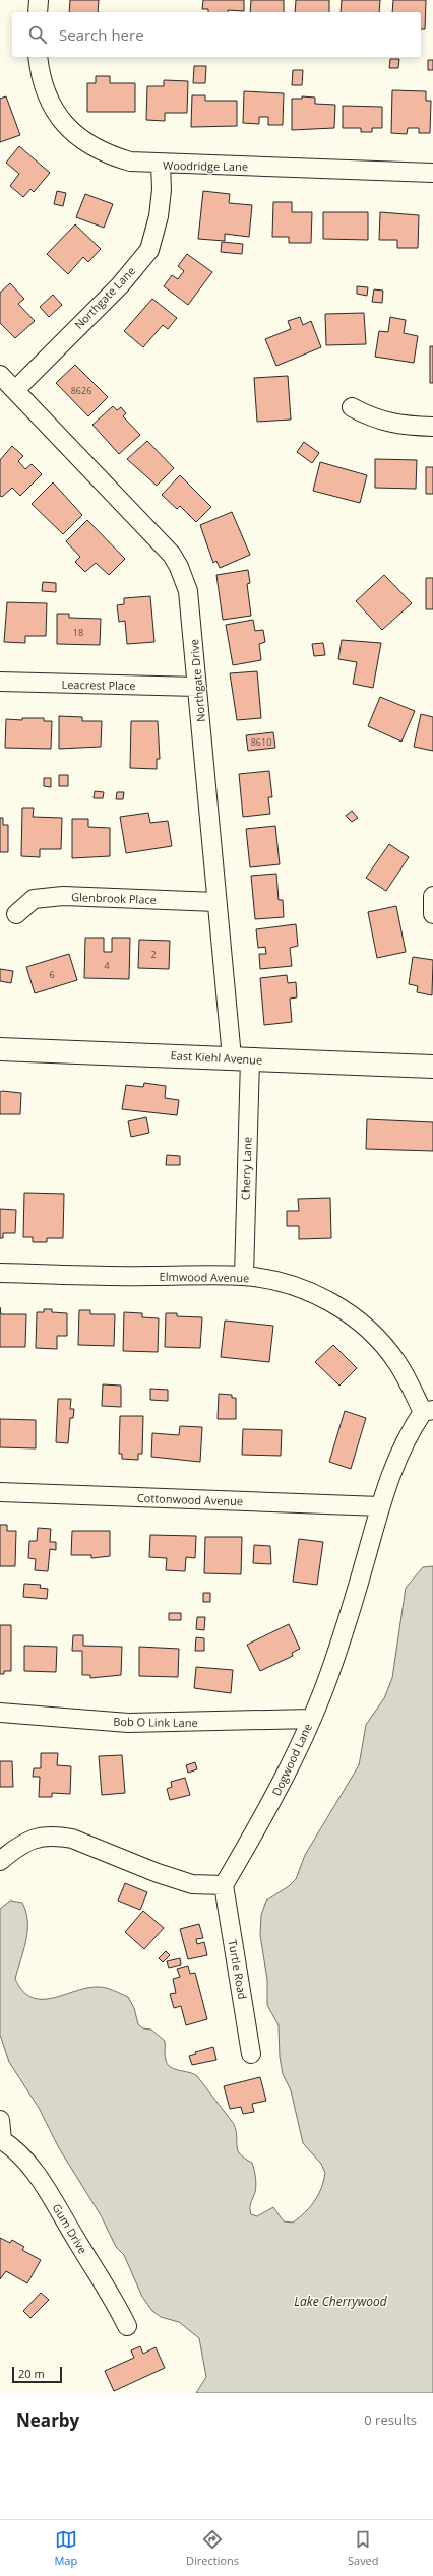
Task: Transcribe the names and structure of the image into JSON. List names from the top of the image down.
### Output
{
  "streets": {
    "main road": ["East Kiehl Avenue"],
    "street": [
      "Woodridge Lane",
      "Northgate Lane",
      "Northgate Drive",
      "Leacrest Place",
      "Glenbrook Place",
      "Cherry Lane",
      "Elmwood Avenue",
      "Cottonwood Avenue",
      "Bob O Link Lane",
      "Dogwood Lane",
      "Turtle Road",
      "Gum Drive"
    ]
  },
  "crossings": [
    ["Woodridge Lane", "Northgate Lane"],
    ["Northgate Lane", "Northgate Drive"],
    ["Northgate Drive", "Leacrest Place"],
    ["Northgate Drive", "Glenbrook Place"],
    ["Northgate Drive", "East Kiehl Avenue"],
    ["Northgate Drive", "Cherry Lane"],
    ["East Kiehl Avenue", "Cherry Lane"],
    ["Cherry Lane", "Elmwood Avenue"],
    ["Elmwood Avenue", "Dogwood Lane"],
    ["Cottonwood Avenue", "Dogwood Lane"],
    ["Bob O Link Lane", "Dogwood Lane"],
    ["Dogwood Lane", "Turtle Road"]
  ],
  "water": ["Lake Cherrywood"],
  "house_numbers": [
    "8626",
    "18",
    "8610",
    "2",
    "4",
    "6"
  ],
  "scale_bar": "20 m",
  "page": {
    "search": "Search here",
    "scale": "20 m",
    "heading": ["Nearby", "0 results"],
    "nav": ["Map", "Directions", "Saved"]
  }
}
